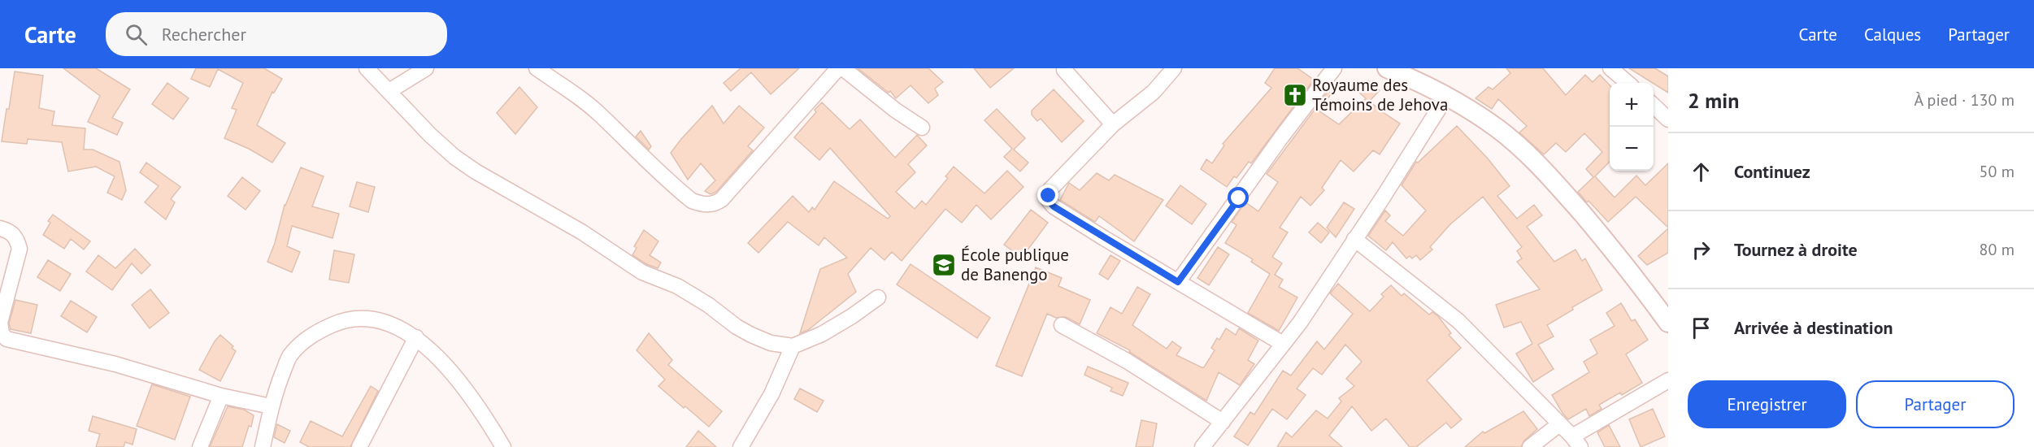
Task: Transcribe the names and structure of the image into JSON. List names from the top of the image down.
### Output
{
  "places": {
    "church": ["Royaume des Témoins de Jehova"],
    "school or university": ["École publique de Banengo"]
  },
  "page": {
    "header": "Carte",
    "search": "Rechercher",
    "nav": ["Carte", "Calques", "Partager"],
    "heading": ["2 min", "À pied · 130 m"],
    "map_buttons": ["+", "−"],
    "list": [
      ["Continuez", "50 m"],
      ["Tournez à droite", "80 m"],
      "Arrivée à destination"
    ],
    "buttons": ["Enregistrer", "Partager"]
  }
}
